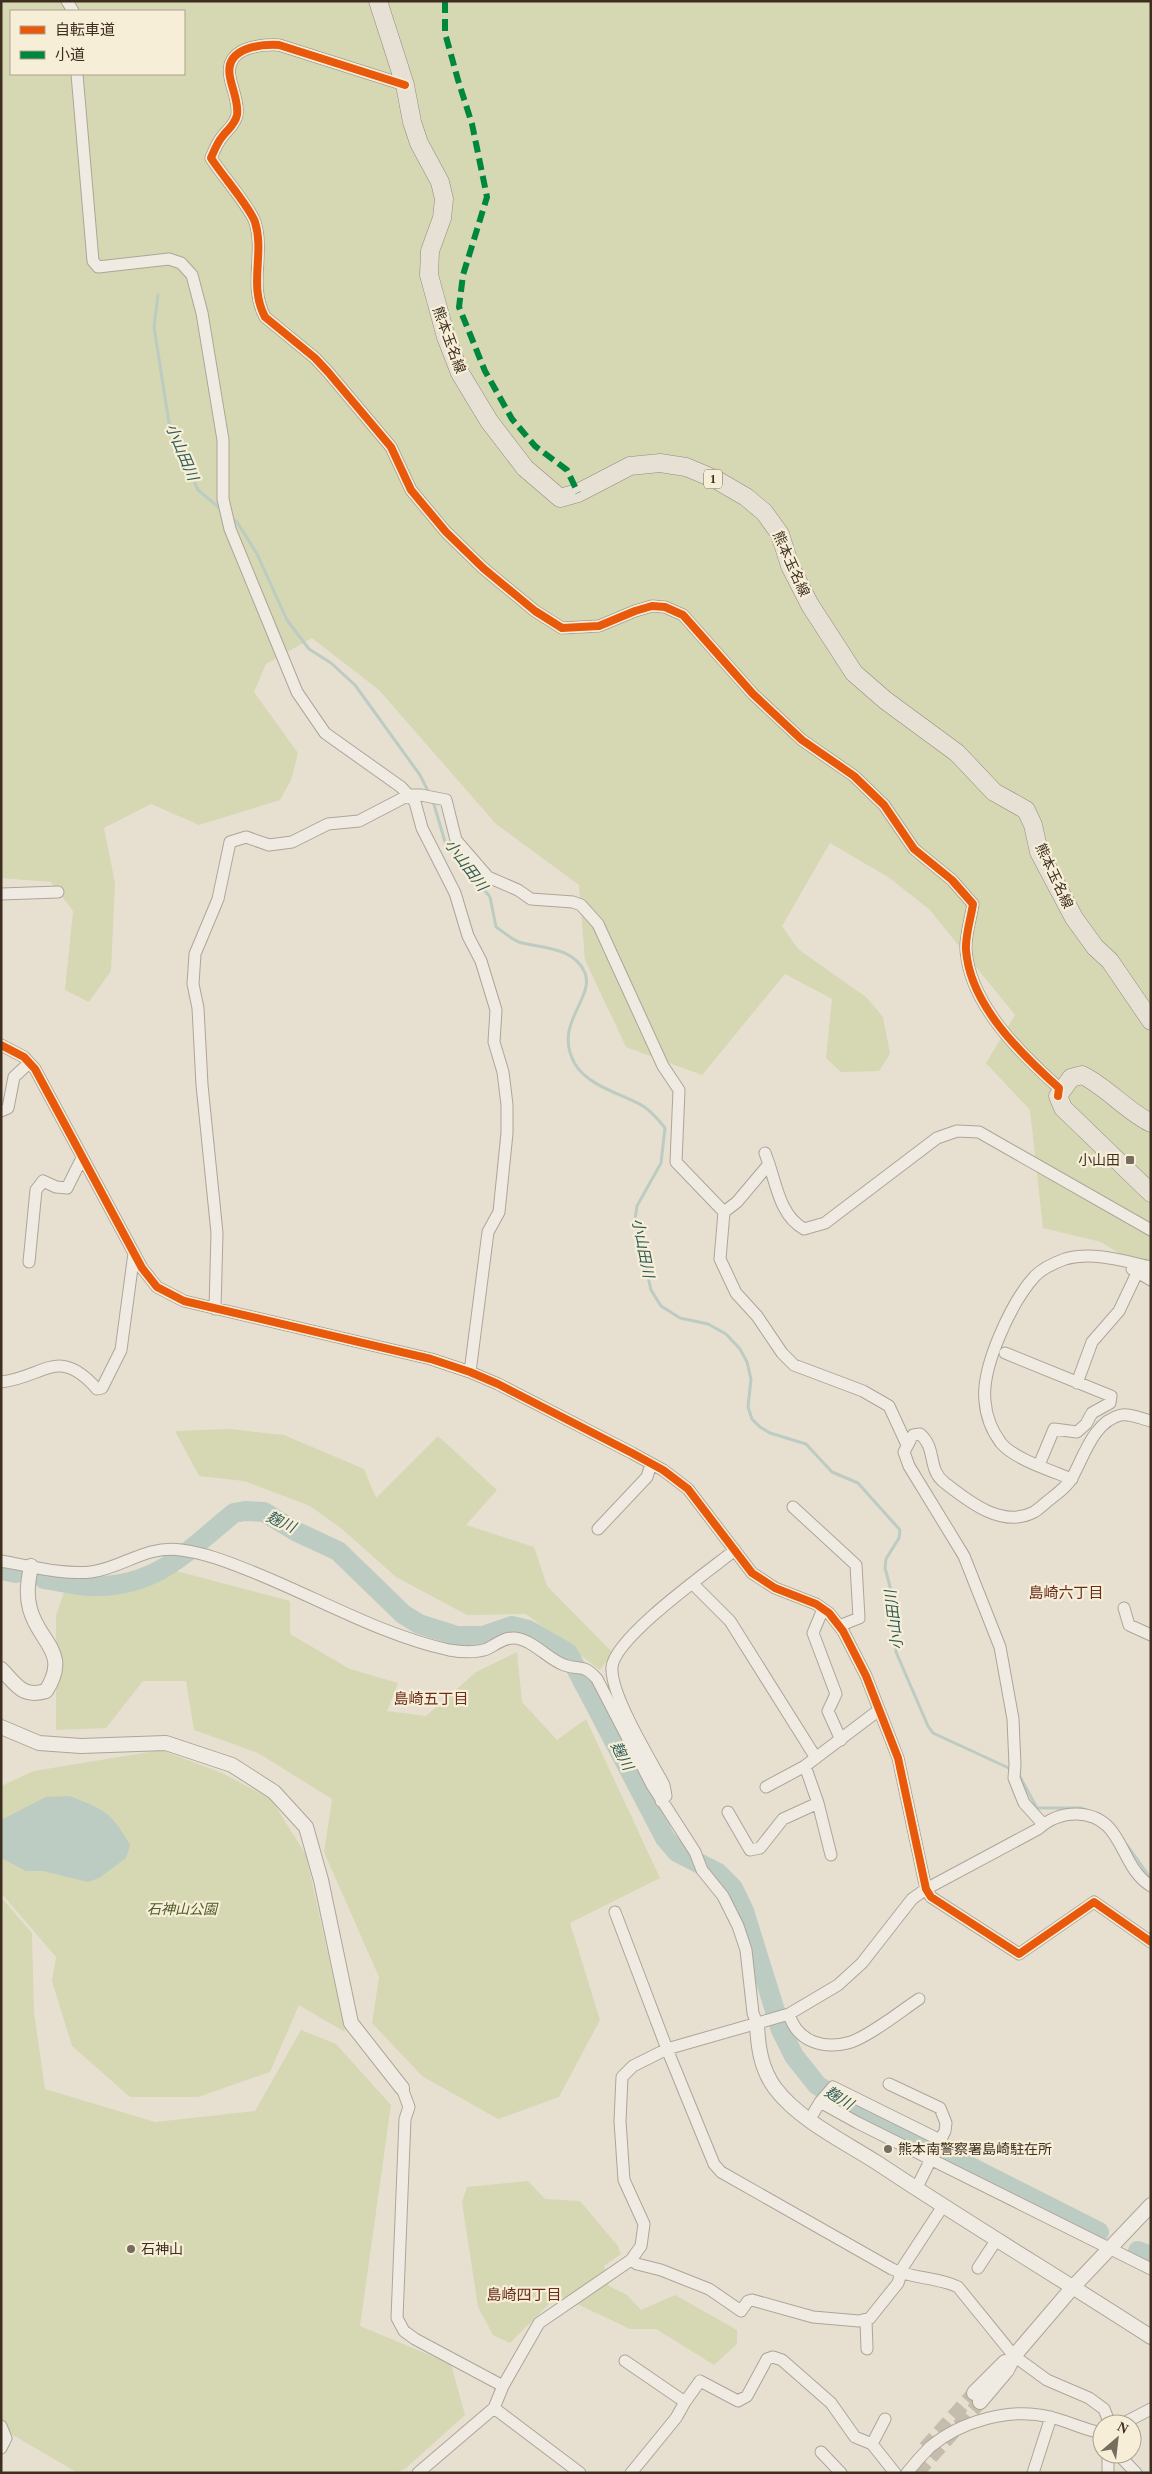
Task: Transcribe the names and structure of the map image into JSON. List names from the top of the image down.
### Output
{
  "streets": {
    "main road": ["熊本玉名線", "1"]
  },
  "districts": ["島崎六丁目", "島崎五丁目", "島崎四丁目"],
  "water": ["小山田川", "麹川"],
  "parks": ["石神山公園"],
  "places": {
    "transit": ["小山田"],
    "other": ["熊本南警察署島崎駐在所", "石神山"]
  },
  "legend": ["自転車道", "小道"],
  "north": "top right"
}
